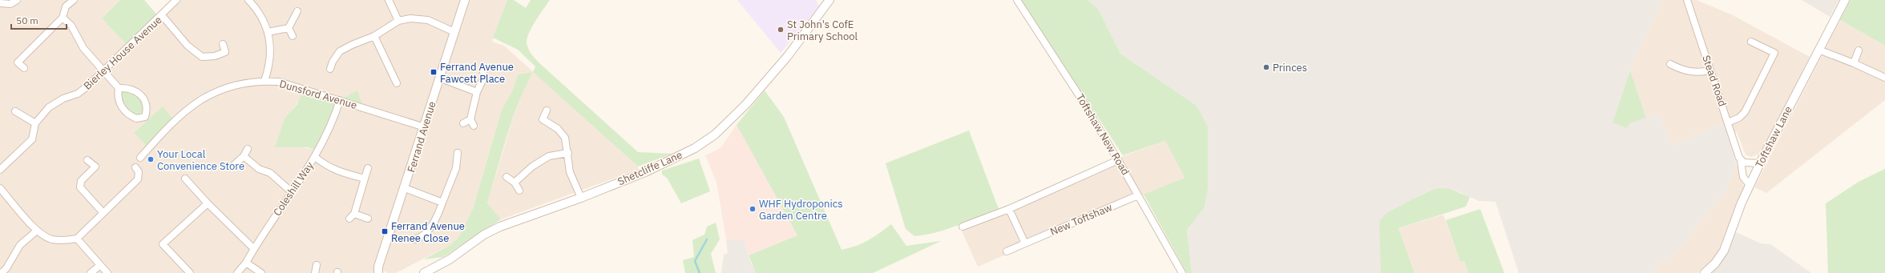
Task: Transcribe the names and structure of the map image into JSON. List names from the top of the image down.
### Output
{
  "streets": {
    "street": [
      "Bierley House Avenue",
      "Stead Road",
      "Dunsford Avenue",
      "Toftshaw New Road",
      "Ferrand Avenue",
      "Toftshaw Lane",
      "Shetcliffe Lane",
      "Coleshill Way",
      "New Toftshaw"
    ]
  },
  "crossings": [
    ["Stead Road", "Toftshaw Lane"],
    ["Dunsford Avenue", "Ferrand Avenue"],
    ["Dunsford Avenue", "Coleshill Way"],
    ["Toftshaw New Road", "New Toftshaw"]
  ],
  "places": {
    "other": [
      "St John's CofE Primary School",
      "Princes",
      "Your Local Convenience Store",
      "WHF Hydroponics Garden Centre"
    ],
    "transit": ["Ferrand Avenue Fawcett Place", "Ferrand Avenue Renee Close"]
  },
  "scale_bar": "50 m"
}
